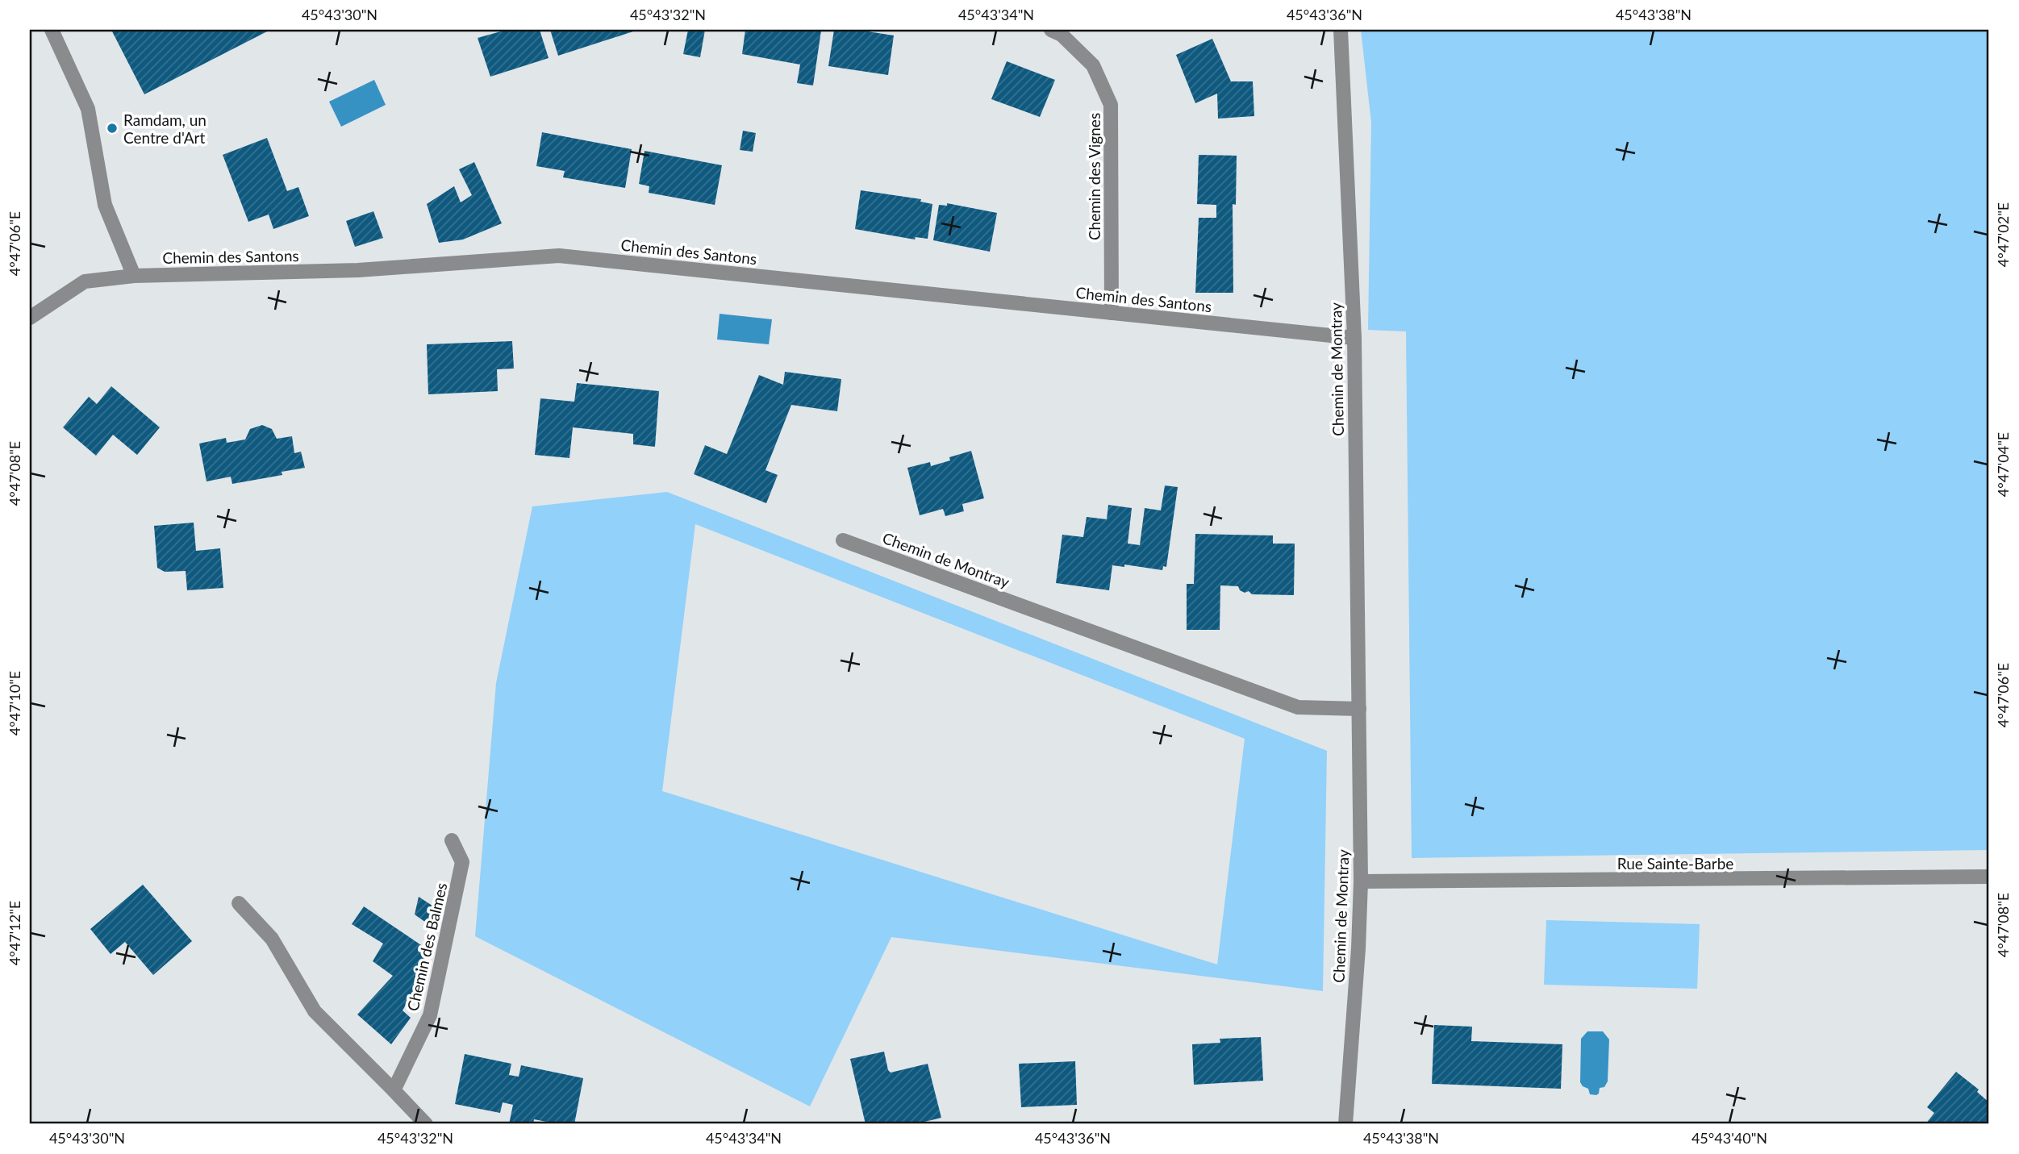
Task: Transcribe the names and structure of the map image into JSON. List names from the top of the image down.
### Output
{
  "streets": {
    "street": [
      "Chemin des Vignes",
      "Chemin des Santons",
      "Chemin de Montray",
      "Rue Sainte-Barbe",
      "Chemin des Balmes"
    ]
  },
  "crossings": [
    ["Chemin des Vignes", "Chemin des Santons"],
    ["Chemin des Santons", "Chemin de Montray"],
    ["Chemin de Montray", "Rue Sainte-Barbe"]
  ],
  "places": ["Ramdam, un Centre d'Art"],
  "coordinates": [
    "45°43'30\"N",
    "45°43'32\"N",
    "45°43'34\"N",
    "45°43'36\"N",
    "45°43'38\"N",
    "4°47'02\"E",
    "4°47'06\"E",
    "4°47'04\"E",
    "4°47'08\"E",
    "4°47'10\"E",
    "4°47'12\"E",
    "45°43'40\"N"
  ]
}
